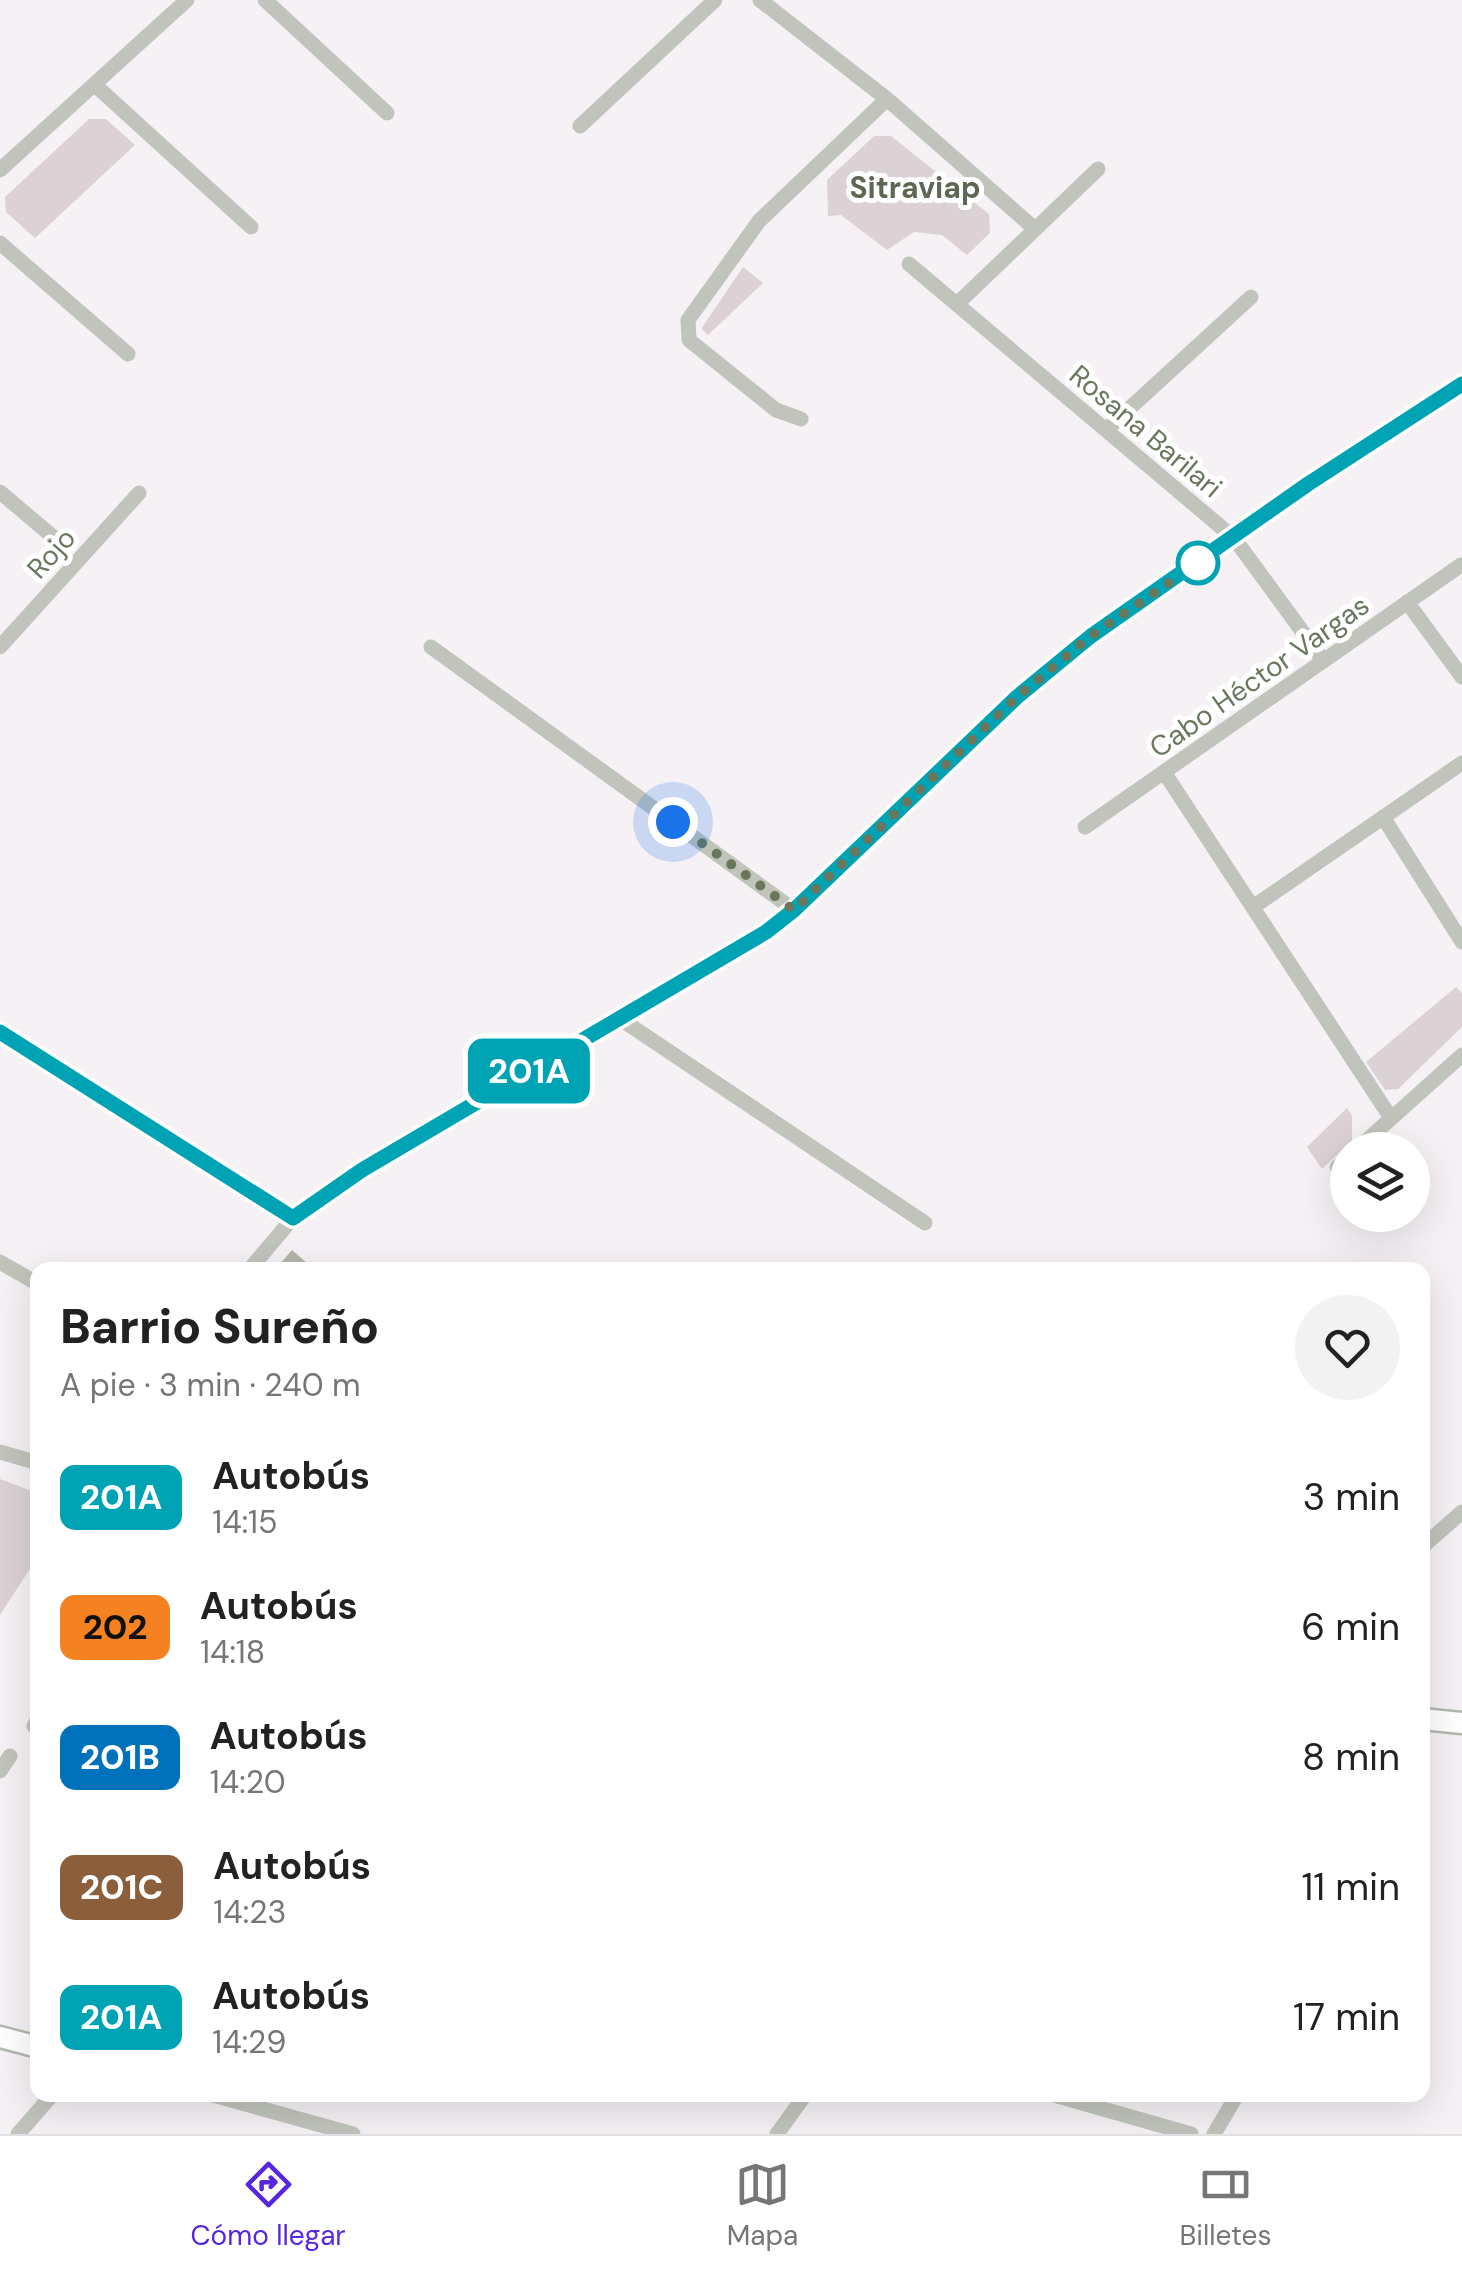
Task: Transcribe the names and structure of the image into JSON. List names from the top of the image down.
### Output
{
  "streets": {
    "street": ["Rosana Barilari", "Rojo", "Cabo Héctor Vargas"]
  },
  "crossings": [
    ["Rosana Barilari", "Cabo Héctor Vargas"]
  ],
  "districts": ["Sitraviap"],
  "lines": ["bus line 201A"],
  "page": {
    "on_map": "201A",
    "heading": ["Barrio Sureño", "A pie · 3 min · 240 m"],
    "list": [
      {
        "mark": "201A",
        "name": "Autobús",
        "note": "14:15",
        "value": "3 min"
      },
      {
        "mark": "202",
        "name": "Autobús",
        "note": "14:18",
        "value": "6 min"
      },
      {
        "mark": "201B",
        "name": "Autobús",
        "note": "14:20",
        "value": "8 min"
      },
      {
        "mark": "201C",
        "name": "Autobús",
        "note": "14:23",
        "value": "11 min"
      },
      {
        "mark": "201A",
        "name": "Autobús",
        "note": "14:29",
        "value": "17 min"
      }
    ],
    "tabs": ["Cómo llegar", "Mapa", "Billetes"]
  }
}
